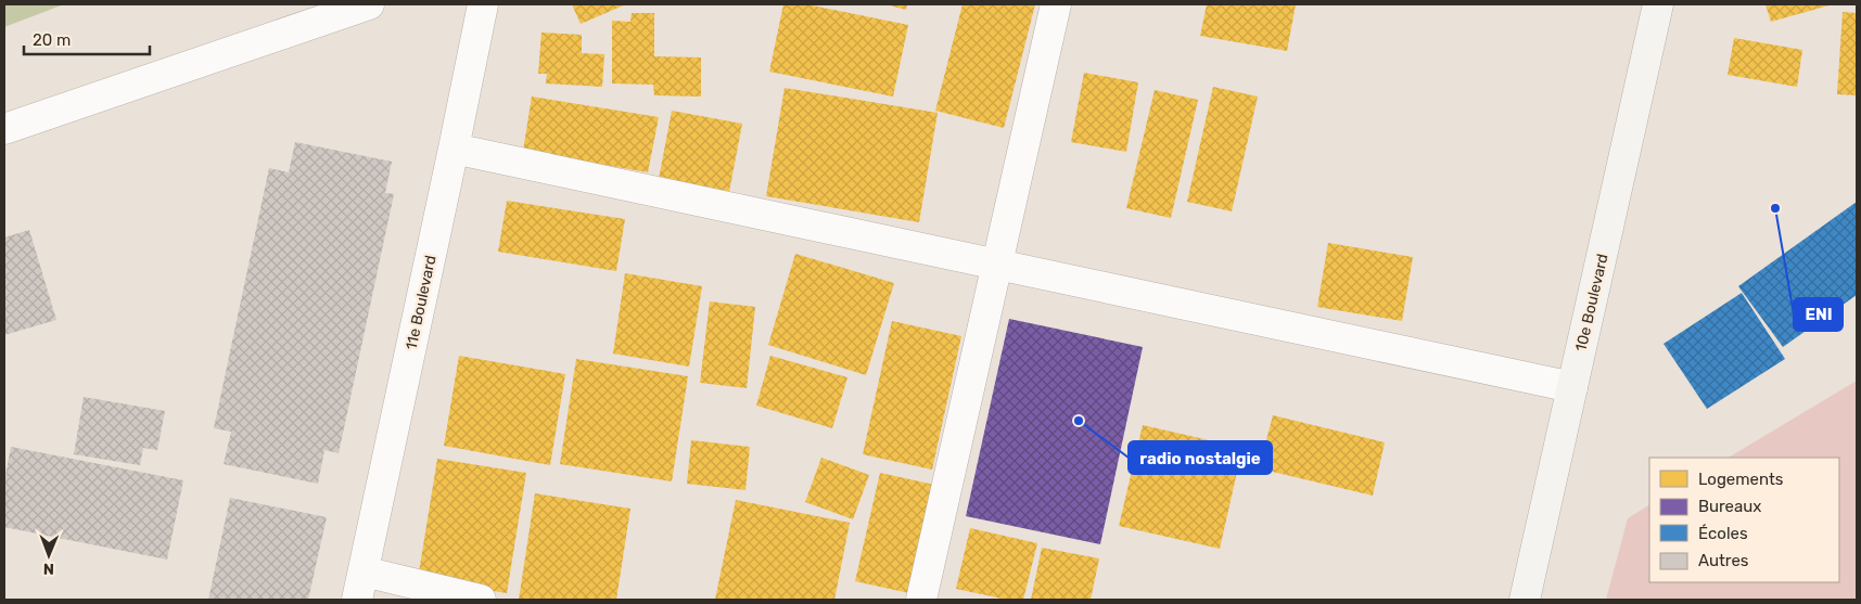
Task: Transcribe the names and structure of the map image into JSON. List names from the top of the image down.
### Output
{
  "streets": {
    "main road": ["10e Boulevard"],
    "street": ["11e Boulevard"]
  },
  "places": ["ENI", "radio nostalgie"],
  "legend": [
    "Logements",
    "Bureaux",
    "Écoles",
    "Autres"
  ],
  "scale_bar": "20 m",
  "north": "bottom"
}
